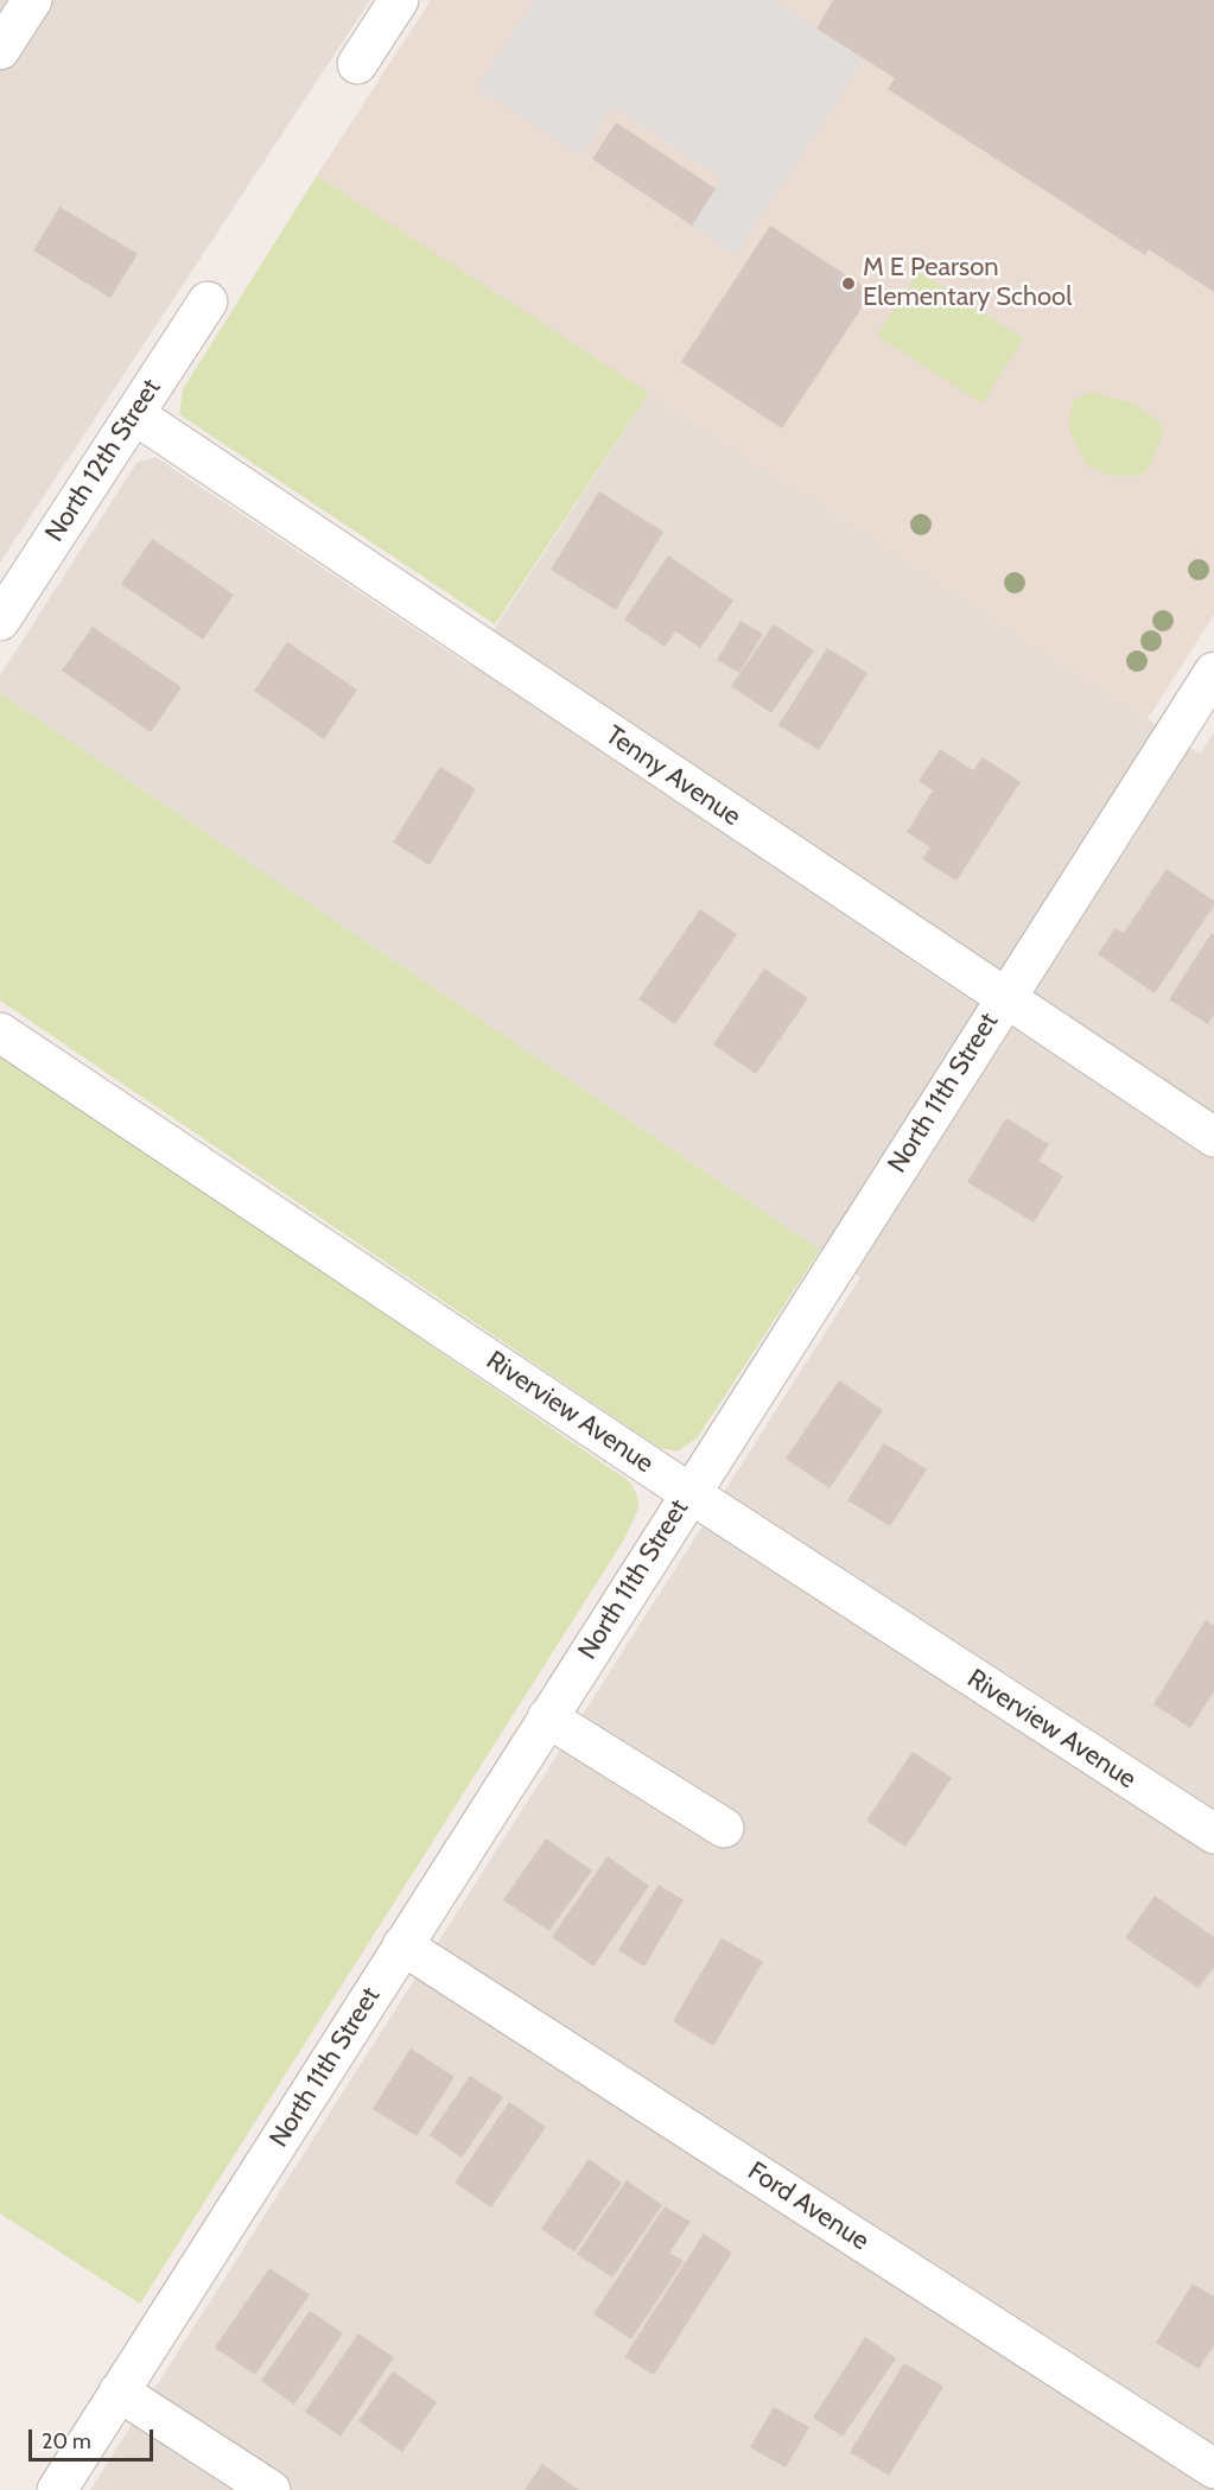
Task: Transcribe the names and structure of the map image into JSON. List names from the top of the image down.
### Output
{
  "streets": {
    "street": [
      "North 12th Street",
      "Tenny Avenue",
      "North 11th Street",
      "Riverview Avenue",
      "Ford Avenue"
    ]
  },
  "crossings": [
    ["North 12th Street", "Tenny Avenue"],
    ["Tenny Avenue", "North 11th Street"],
    ["North 11th Street", "Riverview Avenue"],
    ["North 11th Street", "Ford Avenue"]
  ],
  "places": ["M E Pearson Elementary School"],
  "scale_bar": "20 m"
}
